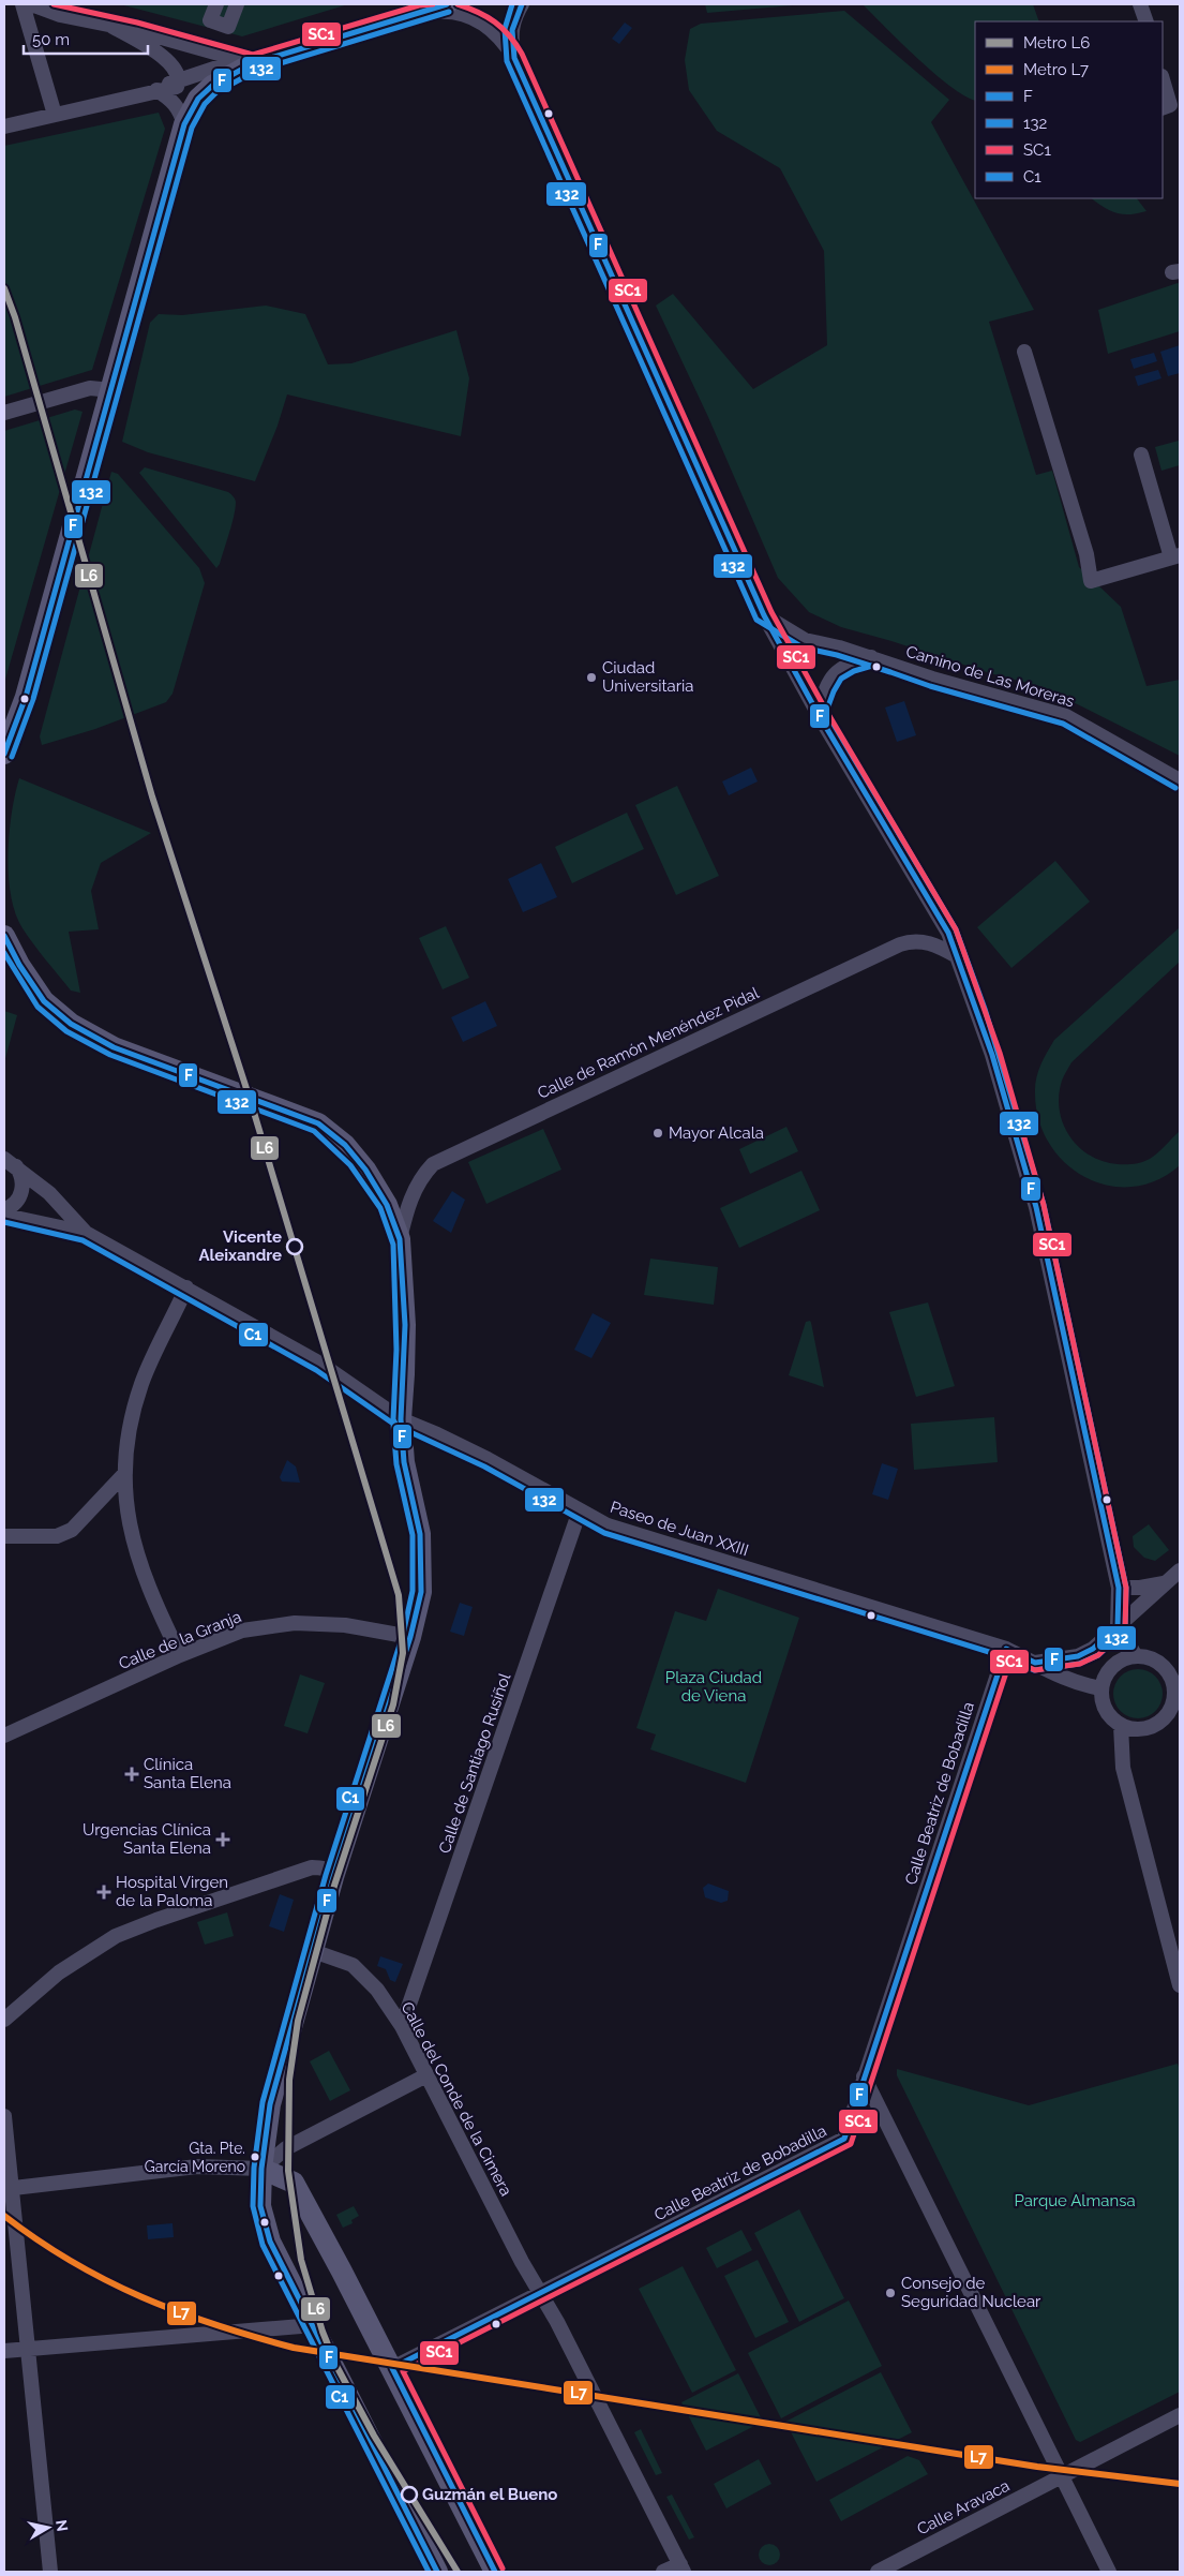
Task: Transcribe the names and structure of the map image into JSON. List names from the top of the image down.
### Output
{
  "streets": {
    "street": [
      "Camino de Las Moreras",
      "Calle de Ramón Menéndez Pidal",
      "Paseo de Juan XXIII",
      "Calle de la Granja",
      "Calle de Santiago Rusiñol",
      "Calle Beatriz de Bobadilla",
      "Calle del Conde de la Cimera",
      "Calle Aravaca"
    ]
  },
  "crossings": [
    ["Paseo de Juan XXIII", "Calle de Santiago Rusiñol"],
    ["Paseo de Juan XXIII", "Calle Beatriz de Bobadilla"],
    ["Calle de Santiago Rusiñol", "Calle del Conde de la Cimera"],
    ["Calle Beatriz de Bobadilla", "Calle del Conde de la Cimera"]
  ],
  "parks": ["Plaza Ciudad de Viena", "Parque Almansa"],
  "places": {
    "other": [
      "Ciudad Universitaria",
      "Mayor Alcala",
      "Vicente Aleixandre",
      "Gta. Pte. García Moreno",
      "Consejo de Seguridad Nuclear",
      "Guzmán el Bueno"
    ],
    "health": ["Clínica Santa Elena", "Urgencias Clínica Santa Elena", "Hospital Virgen de la Paloma"]
  },
  "lines": [
    "transit line F",
    "transit line 132",
    "transit line SC1",
    "metro line L6",
    "transit line C1",
    "metro line L7"
  ],
  "legend": [
    "Metro L6",
    "Metro L7",
    "F",
    "132",
    "SC1",
    "C1"
  ],
  "scale_bar": "50 m",
  "north": "right"
}
